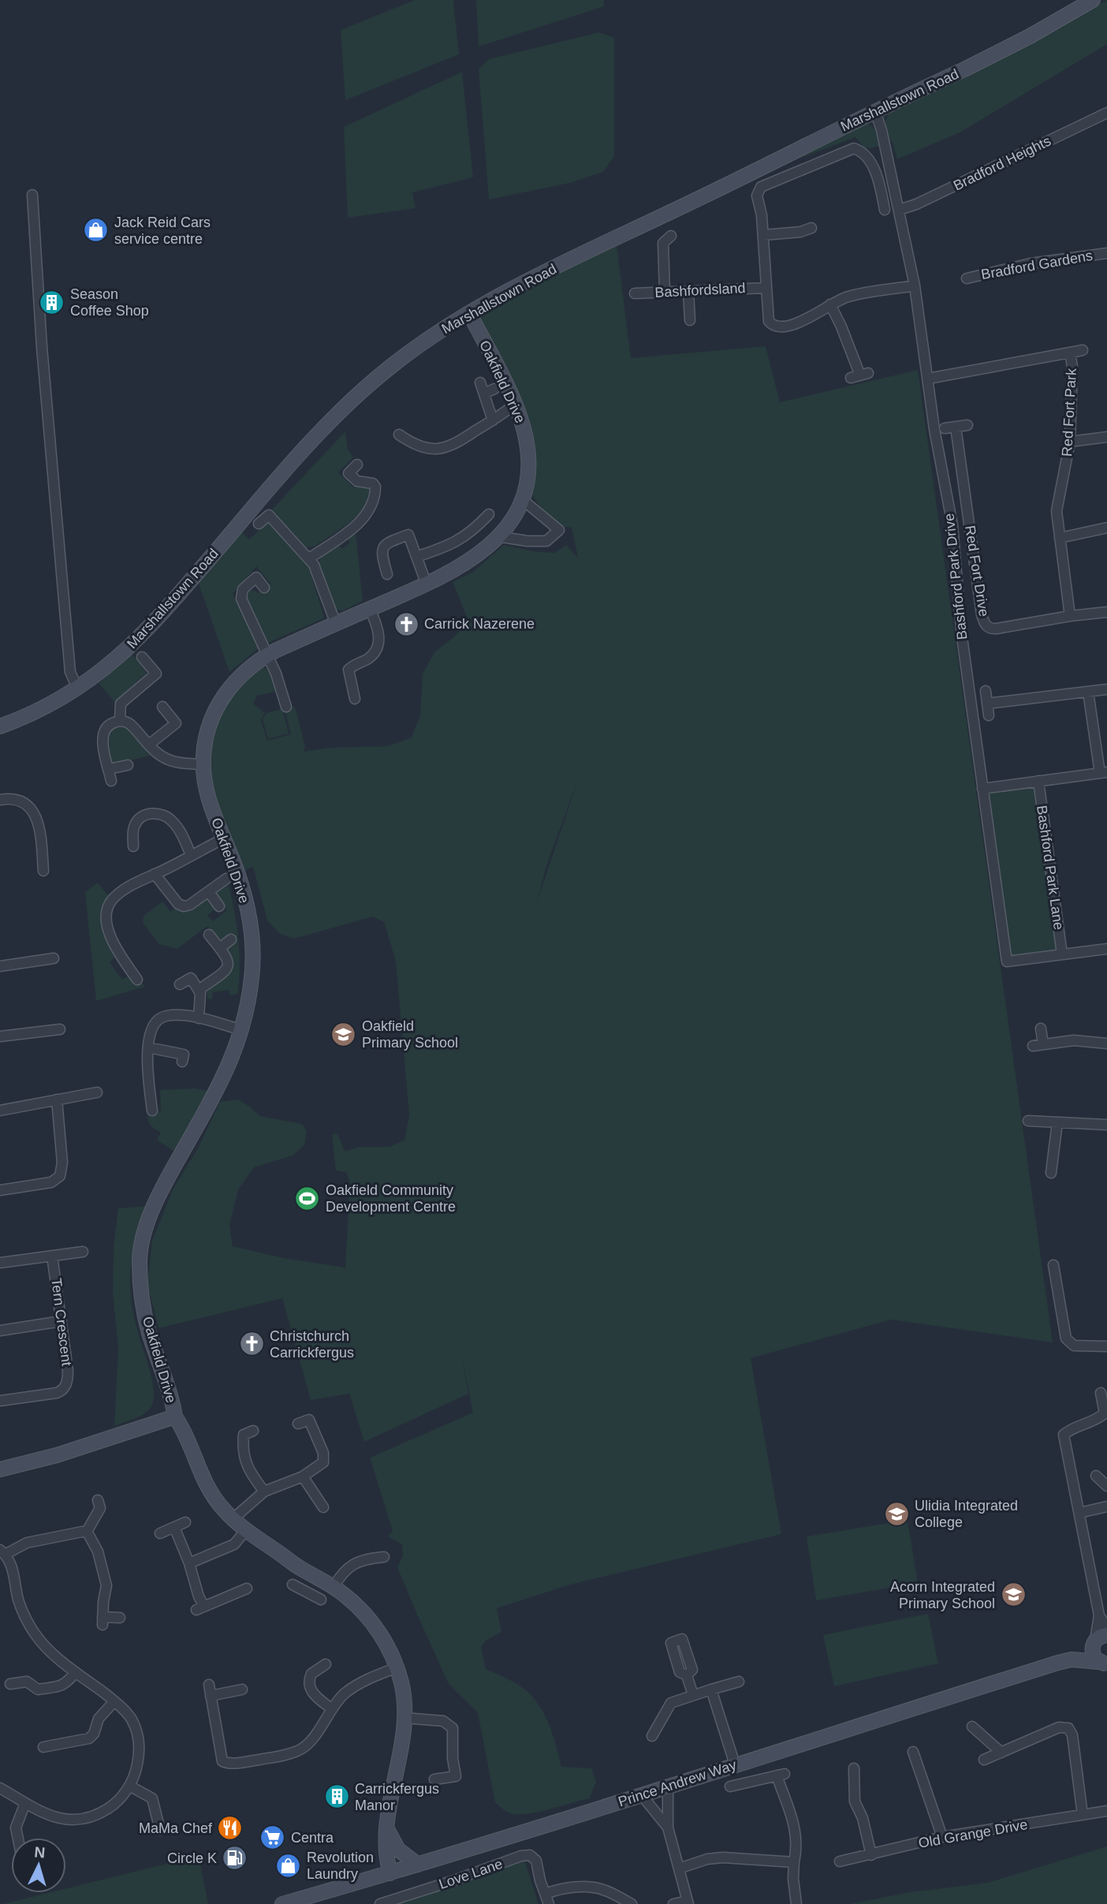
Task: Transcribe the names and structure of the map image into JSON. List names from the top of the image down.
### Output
{
  "streets": {
    "street": [
      "Marshallstown Road",
      "Bradford Heights",
      "Bradford Gardens",
      "Bashfordsland",
      "Oakfield Drive",
      "Red Fort Park",
      "Red Fort Drive",
      "Bashford Park Drive",
      "Bashford Park Lane",
      "Tern Crescent",
      "Prince Andrew Way",
      "Old Grange Drive",
      "Love Lane"
    ]
  },
  "crossings": [
    ["Marshallstown Road", "Oakfield Drive"],
    ["Bashfordsland", "Bashford Park Drive"],
    ["Red Fort Park", "Red Fort Drive"],
    ["Red Fort Park", "Bashford Park Drive"],
    ["Bashford Park Drive", "Bashford Park Lane"]
  ],
  "places": {
    "shop": ["Jack Reid Cars service centre", "Revolution Laundry"],
    "building": ["Season Coffee Shop", "Carrickfergus Manor"],
    "church": ["Carrick Nazerene", "Christchurch Carrickfergus"],
    "school or university": ["Oakfield Primary School", "Ulidia Integrated College", "Acorn Integrated Primary School"],
    "sports": ["Oakfield Community Development Centre"],
    "restaurant": ["MaMa Chef"],
    "supermarket": ["Centra"],
    "fuel station": ["Circle K"]
  },
  "north": "top"
}
